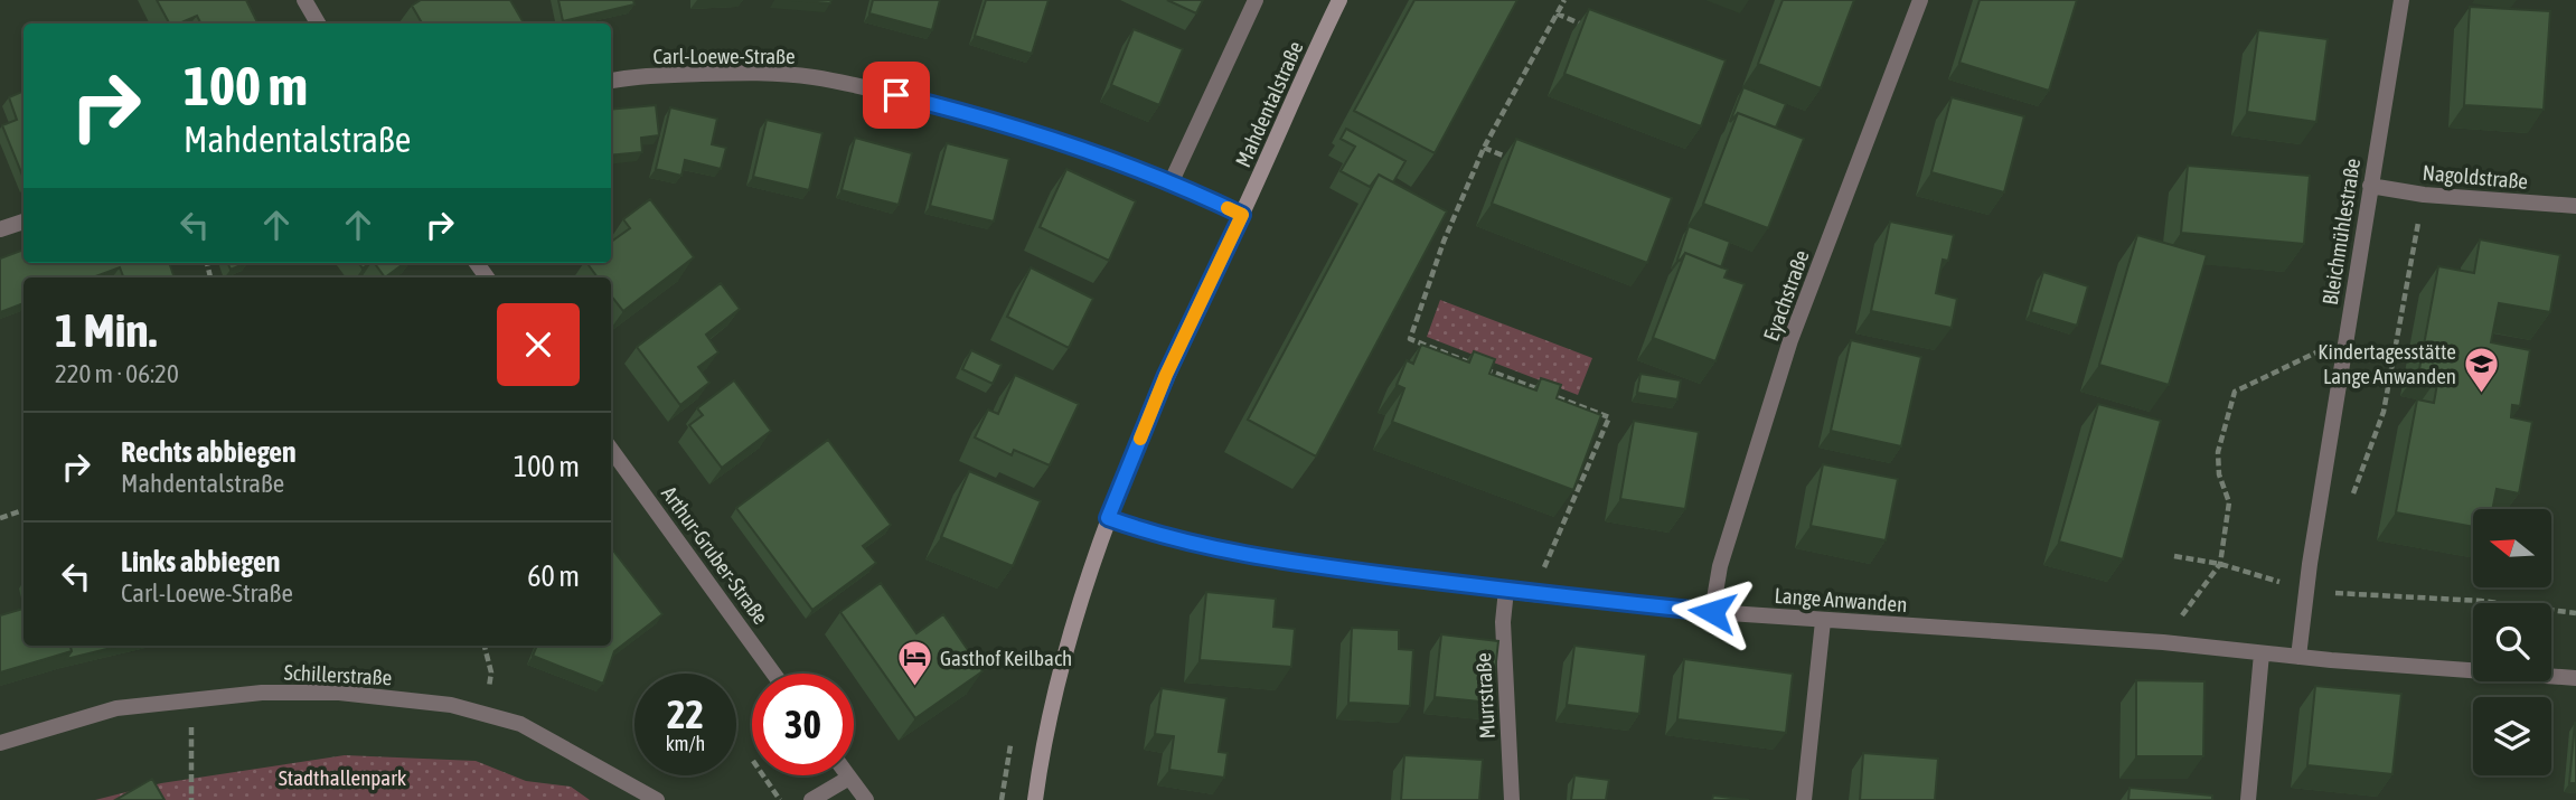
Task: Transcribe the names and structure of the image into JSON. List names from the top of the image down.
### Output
{
  "streets": {
    "main road": ["Mahdentalstraße"],
    "street": [
      "Carl-Loewe-Straße",
      "Nagoldstraße",
      "Bleichmühlestraße",
      "Eyachstraße",
      "Arthur-Gruber-Straße",
      "Lange Anwanden",
      "Schillerstraße",
      "Murrstraße"
    ]
  },
  "crossings": [
    ["Carl-Loewe-Straße", "Mahdentalstraße"],
    ["Mahdentalstraße", "Lange Anwanden"],
    ["Nagoldstraße", "Bleichmühlestraße"],
    ["Bleichmühlestraße", "Lange Anwanden"],
    ["Eyachstraße", "Lange Anwanden"],
    ["Lange Anwanden", "Murrstraße"]
  ],
  "parks": ["Stadthallenpark"],
  "places": {
    "school or university": ["Kindertagesstätte Lange Anwanden"],
    "hotel": ["Gasthof Keilbach"]
  },
  "north": "left",
  "page": {
    "turn": ["100 m", "Mahdentalstraße"],
    "heading": ["1 Min.", "220 m · 06:20"],
    "list": [
      {
        "name": "Rechts abbiegen",
        "note": "Mahdentalstraße",
        "value": "100 m"
      },
      {
        "name": "Links abbiegen",
        "note": "Carl-Loewe-Straße",
        "value": "60 m"
      }
    ],
    "speed": "22 km/h",
    "limit": "30"
  }
}
